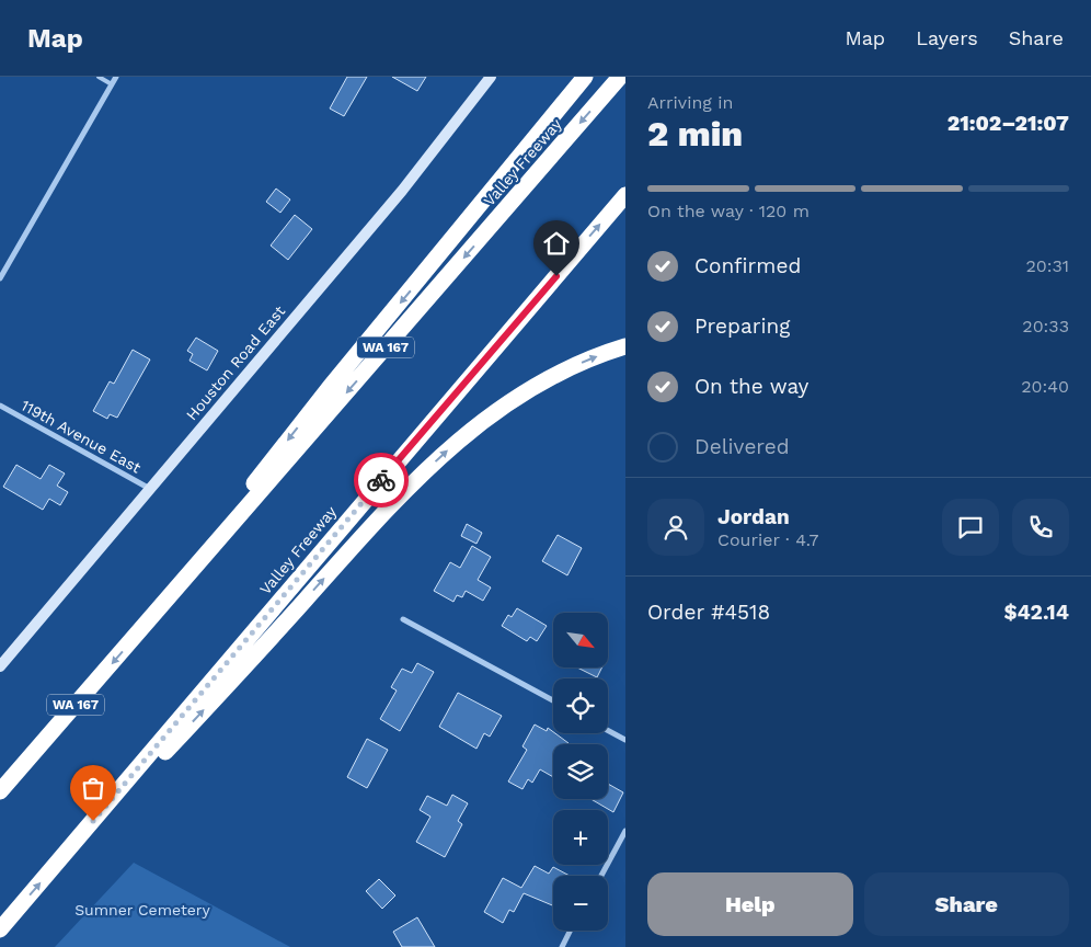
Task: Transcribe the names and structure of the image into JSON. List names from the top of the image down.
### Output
{
  "streets": {
    "highway": ["Valley Freeway", "WA 167"],
    "street": ["Houston Road East", "119th Avenue East"]
  },
  "crossings": [
    ["Houston Road East", "119th Avenue East"]
  ],
  "parks": ["Sumner Cemetery"],
  "north": "bottom right",
  "page": {
    "header": "Map",
    "nav": ["Map", "Layers", "Share"],
    "heading": ["2 min", "Arriving in", "21:02–21:07"],
    "panel": [
      "Jordan",
      "Courier · 4.7",
      "Order #4518",
      "$42.14"
    ],
    "bar": "On the way · 120 m",
    "list": [
      ["Confirmed", "20:31"],
      ["Preparing", "20:33"],
      ["On the way", "20:40"],
      "Delivered"
    ],
    "map_buttons": ["+", "−"],
    "buttons": ["Help", "Share"]
  }
}
